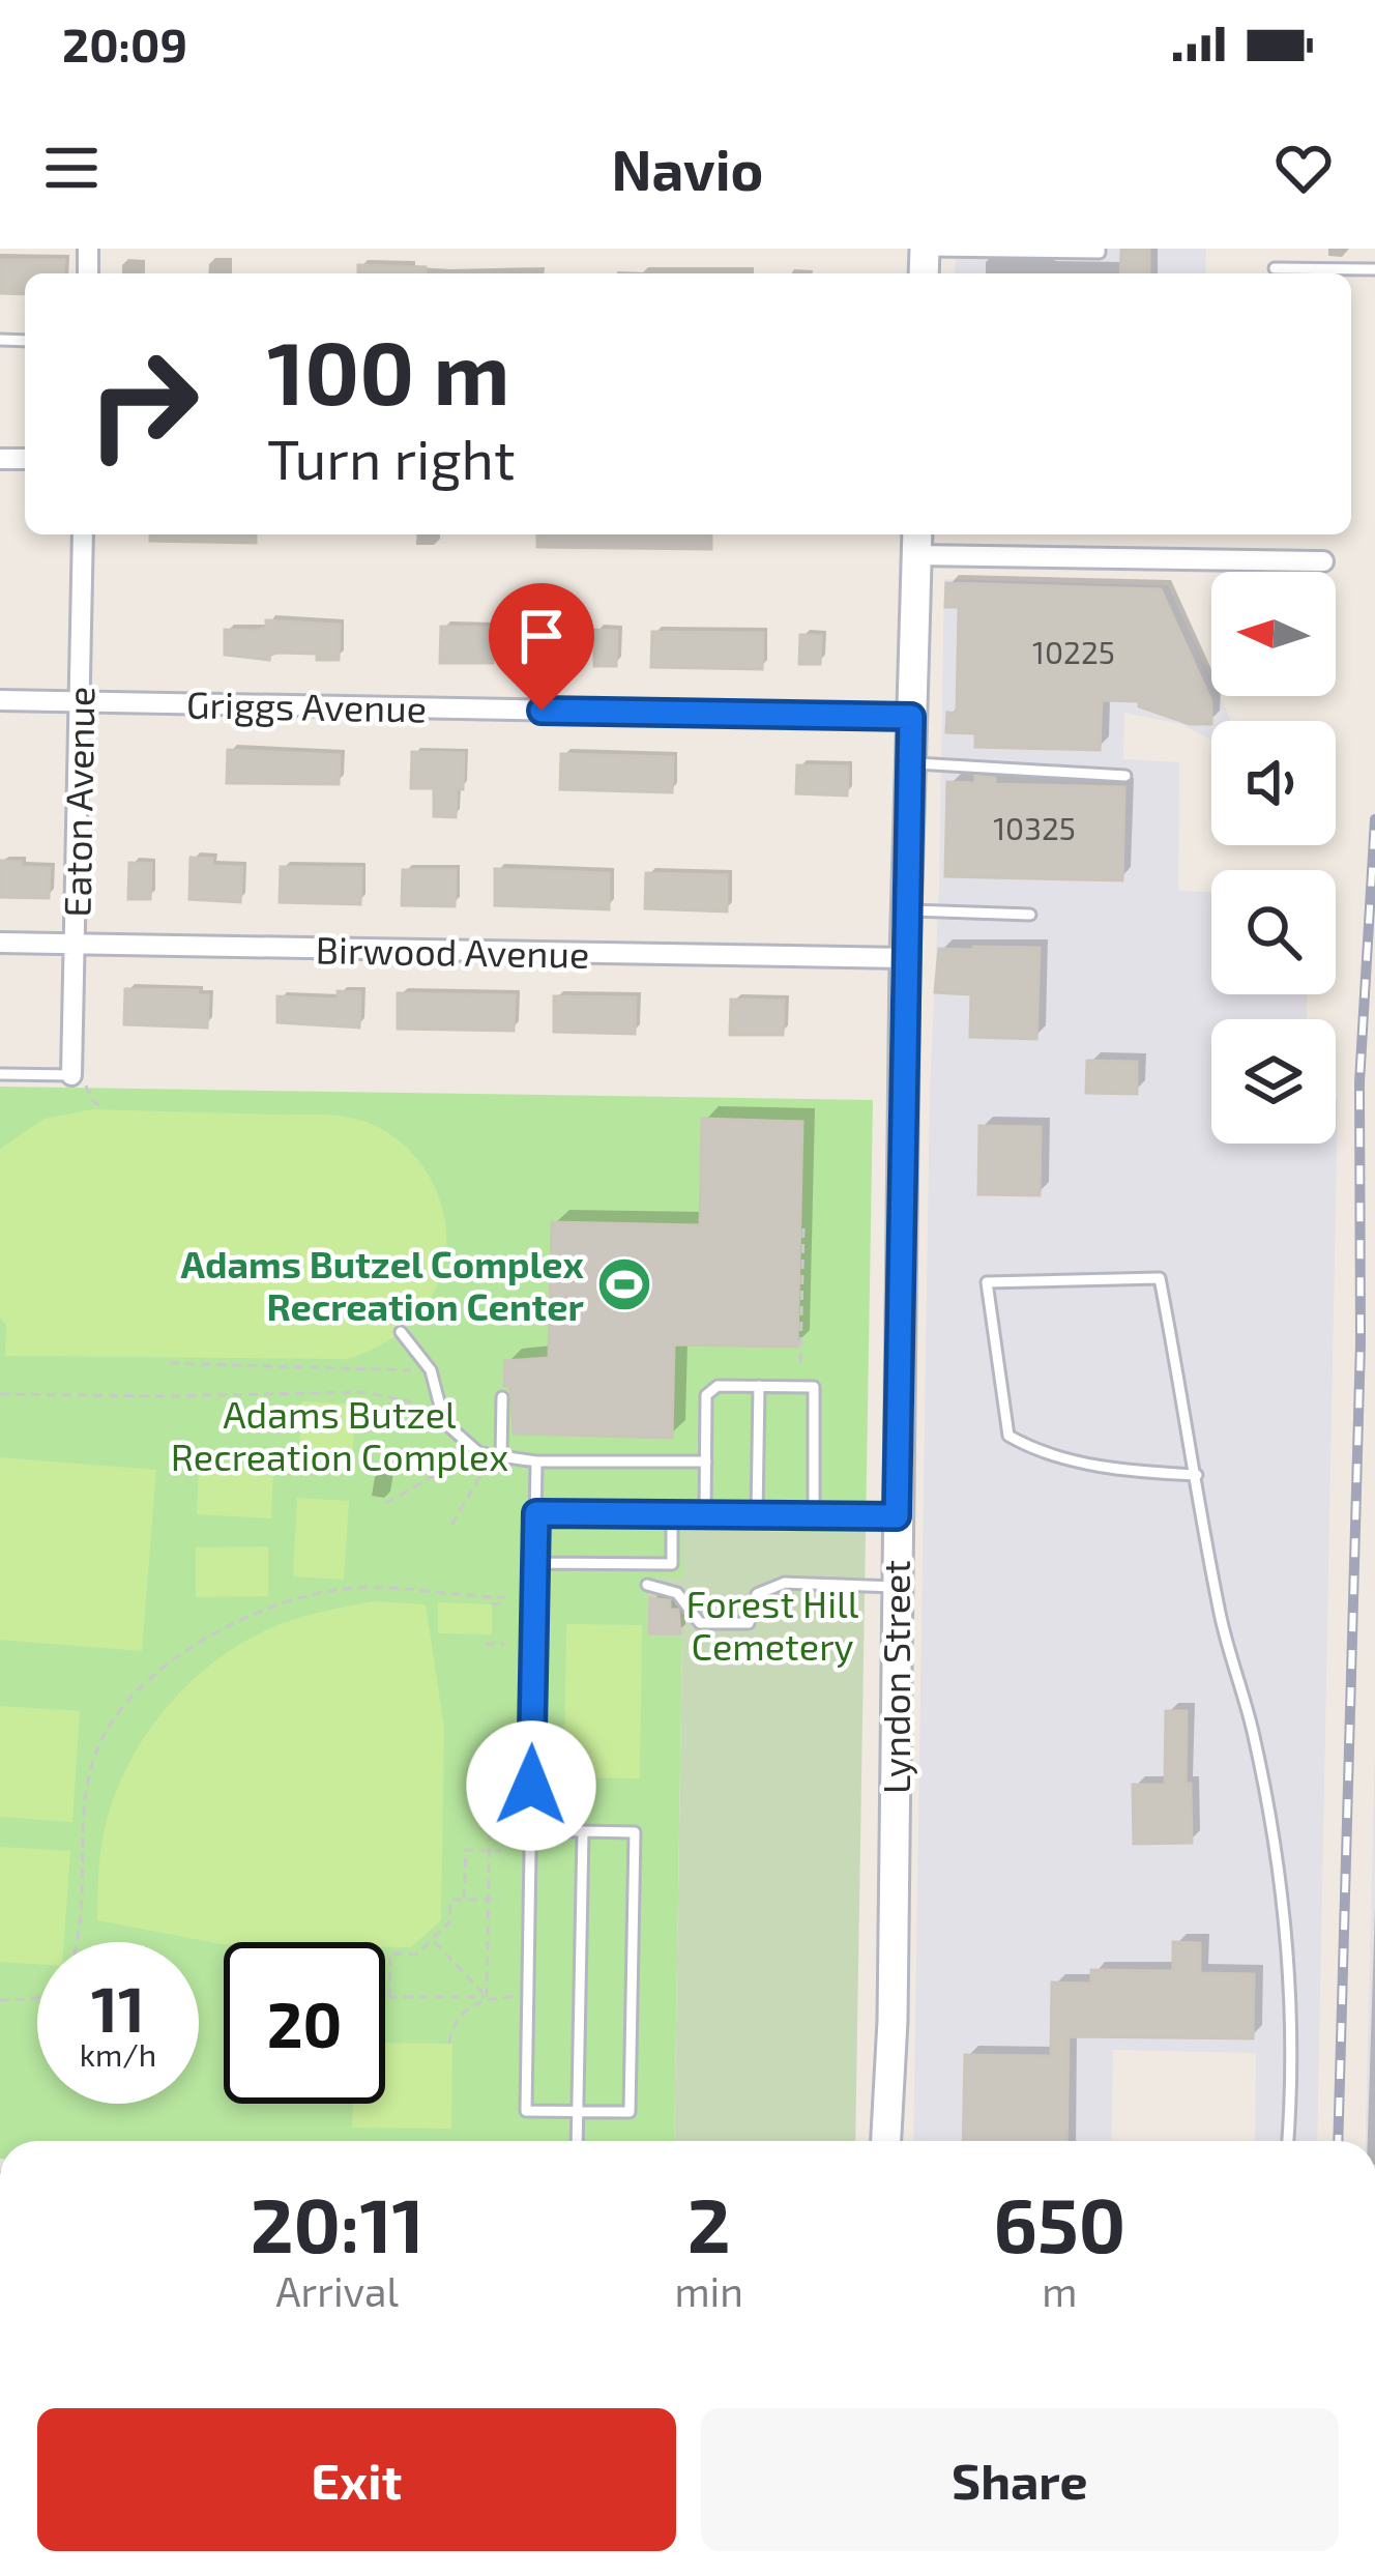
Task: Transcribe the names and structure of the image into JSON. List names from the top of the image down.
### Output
{
  "streets": {
    "street": [
      "Griggs Avenue",
      "Eaton Avenue",
      "Birwood Avenue",
      "Lyndon Street"
    ]
  },
  "crossings": [
    ["Griggs Avenue", "Eaton Avenue"],
    ["Griggs Avenue", "Lyndon Street"],
    ["Eaton Avenue", "Birwood Avenue"],
    ["Birwood Avenue", "Lyndon Street"]
  ],
  "parks": ["Adams Butzel Recreation Complex", "Forest Hill Cemetery"],
  "places": {
    "sports": ["Adams Butzel Complex Recreation Center"]
  },
  "house_numbers": ["10225", "10325"],
  "north": "left",
  "page": {
    "status": "20:09",
    "header": "Navio",
    "turn": ["100 m", "Turn right"],
    "speed": "11 km/h",
    "limit": "20",
    "eta": [
      "20:11",
      "Arrival",
      "2",
      "min",
      "650",
      "m"
    ],
    "buttons": ["Exit", "Share"]
  }
}
